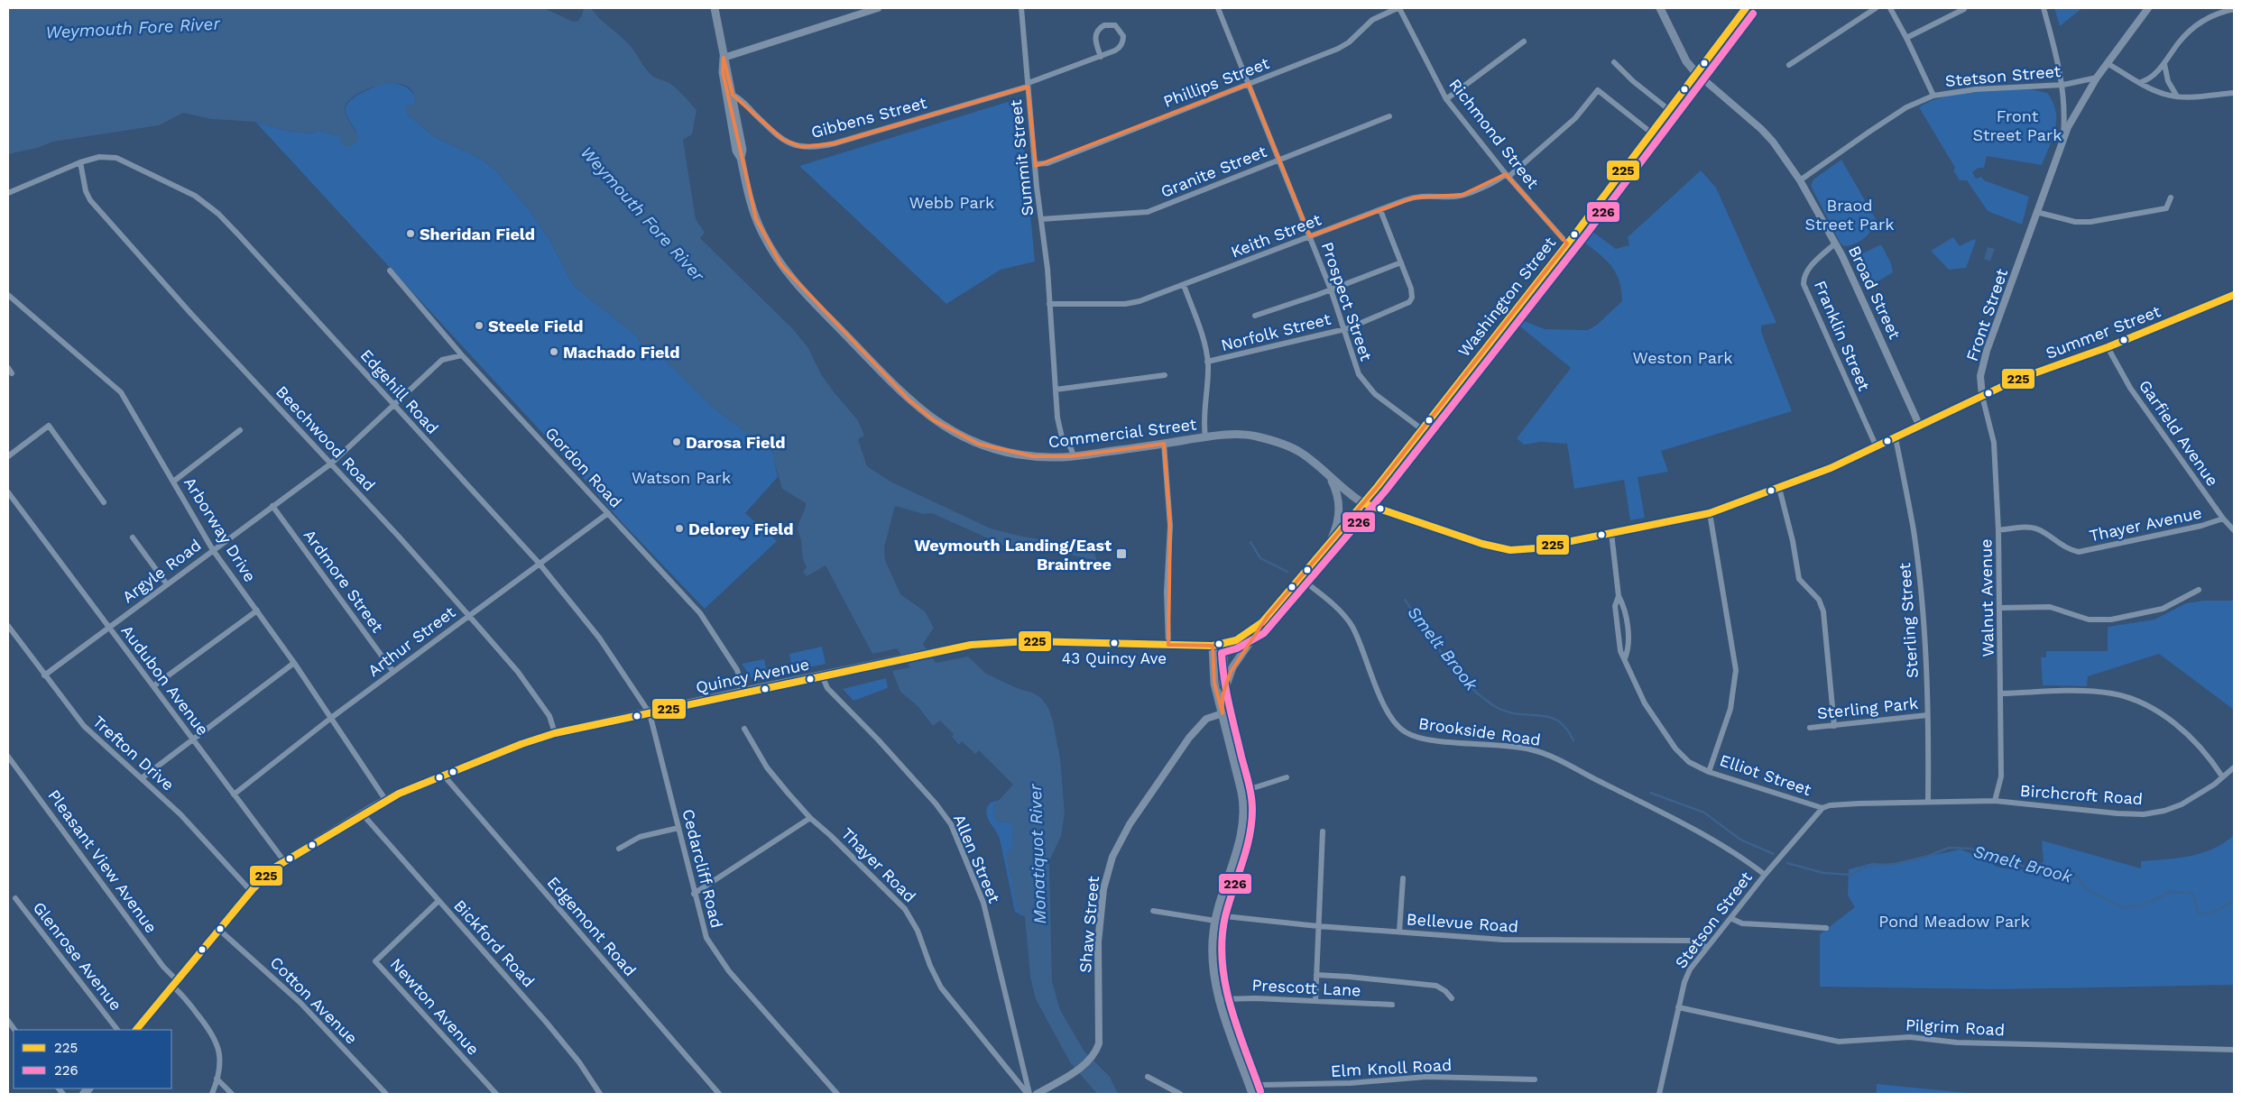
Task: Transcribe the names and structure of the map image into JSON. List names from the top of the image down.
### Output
{
  "streets": {
    "main road": [
      "Broad Street",
      "Washington Street",
      "Commercial Street",
      "Quincy Avenue"
    ],
    "street": [
      "Stetson Street",
      "Phillips Street",
      "Gibbens Street",
      "Richmond Street",
      "Summit Street",
      "Granite Street",
      "Keith Street",
      "Prospect Street",
      "Front Street",
      "Norfolk Street",
      "Summer Street",
      "Franklin Street",
      "Edgehill Road",
      "Garfield Avenue",
      "Beechwood Road",
      "Gordon Road",
      "Thayer Avenue",
      "Arborway Drive",
      "Argyle Road",
      "Ardmore Street",
      "Walnut Avenue",
      "Sterling Street",
      "Arthur Street",
      "Audubon Avenue",
      "Sterling Park",
      "Brookside Road",
      "Trefton Drive",
      "Elliot Street",
      "Birchcroft Road",
      "Allen Street",
      "Pleasant View Avenue",
      "Thayer Road",
      "Cedarcliff Road",
      "Bellevue Road",
      "Shaw Street",
      "Edgemont Road",
      "Bickford Road",
      "Glenrose Avenue",
      "Prescott Lane",
      "Cotton Avenue",
      "Newton Avenue",
      "Pilgrim Road",
      "Elm Knoll Road"
    ]
  },
  "crossings": [
    ["Stetson Street", "Broad Street"],
    ["Stetson Street", "Front Street"],
    ["Stetson Street", "Brookside Road"],
    ["Stetson Street", "Elliot Street"],
    ["Stetson Street", "Bellevue Road"],
    ["Stetson Street", "Pilgrim Road"],
    ["Phillips Street", "Richmond Street"],
    ["Phillips Street", "Summit Street"],
    ["Phillips Street", "Prospect Street"],
    ["Gibbens Street", "Summit Street"],
    ["Gibbens Street", "Commercial Street"],
    ["Richmond Street", "Keith Street"],
    ["Richmond Street", "Washington Street"],
    ["Summit Street", "Granite Street"],
    ["Summit Street", "Keith Street"],
    ["Summit Street", "Commercial Street"],
    ["Granite Street", "Prospect Street"],
    ["Keith Street", "Washington Street"],
    ["Keith Street", "Prospect Street"],
    ["Keith Street", "Norfolk Street"],
    ["Broad Street", "Washington Street"],
    ["Broad Street", "Franklin Street"],
    ["Washington Street", "Prospect Street"],
    ["Washington Street", "Commercial Street"],
    ["Washington Street", "Brookside Road"],
    ["Prospect Street", "Norfolk Street"],
    ["Front Street", "Summer Street"],
    ["Front Street", "Walnut Avenue"],
    ["Summer Street", "Garfield Avenue"],
    ["Summer Street", "Walnut Avenue"],
    ["Edgehill Road", "Beechwood Road"],
    ["Edgehill Road", "Argyle Road"],
    ["Edgehill Road", "Arthur Street"],
    ["Edgehill Road", "Quincy Avenue"],
    ["Edgehill Road", "Cedarcliff Road"],
    ["Garfield Avenue", "Thayer Avenue"],
    ["Beechwood Road", "Argyle Road"],
    ["Beechwood Road", "Arthur Street"],
    ["Beechwood Road", "Quincy Avenue"],
    ["Gordon Road", "Argyle Road"],
    ["Gordon Road", "Arthur Street"],
    ["Gordon Road", "Quincy Avenue"],
    ["Thayer Avenue", "Walnut Avenue"],
    ["Arborway Drive", "Argyle Road"],
    ["Arborway Drive", "Arthur Street"],
    ["Arborway Drive", "Quincy Avenue"],
    ["Argyle Road", "Ardmore Street"],
    ["Argyle Road", "Audubon Avenue"],
    ["Argyle Road", "Trefton Drive"],
    ["Ardmore Street", "Arthur Street"],
    ["Walnut Avenue", "Elliot Street"],
    ["Walnut Avenue", "Birchcroft Road"],
    ["Sterling Street", "Sterling Park"],
    ["Sterling Street", "Elliot Street"],
    ["Arthur Street", "Audubon Avenue"],
    ["Quincy Avenue", "Audubon Avenue"],
    ["Quincy Avenue", "Trefton Drive"],
    ["Quincy Avenue", "Allen Street"],
    ["Quincy Avenue", "Pleasant View Avenue"],
    ["Quincy Avenue", "Cedarcliff Road"],
    ["Quincy Avenue", "Edgemont Road"],
    ["Quincy Avenue", "Bickford Road"],
    ["Quincy Avenue", "Cotton Avenue"],
    ["Elliot Street", "Birchcroft Road"],
    ["Allen Street", "Thayer Road"],
    ["Bickford Road", "Newton Avenue"]
  ],
  "water": ["Weymouth Fore River", "Smelt Brook", "Monatiquot River"],
  "parks": [
    "Front Street Park",
    "Webb Park",
    "Braod Street Park",
    "Weston Park",
    "Watson Park",
    "Pond Meadow Park"
  ],
  "places": {
    "other": [
      "Sheridan Field",
      "Steele Field",
      "Machado Field",
      "Darosa Field",
      "Delorey Field",
      "43 Quincy Ave"
    ],
    "transit": ["Weymouth Landing/East Braintree"]
  },
  "lines": ["transit line 225", "transit line 226"],
  "legend": ["225", "226"]
}
